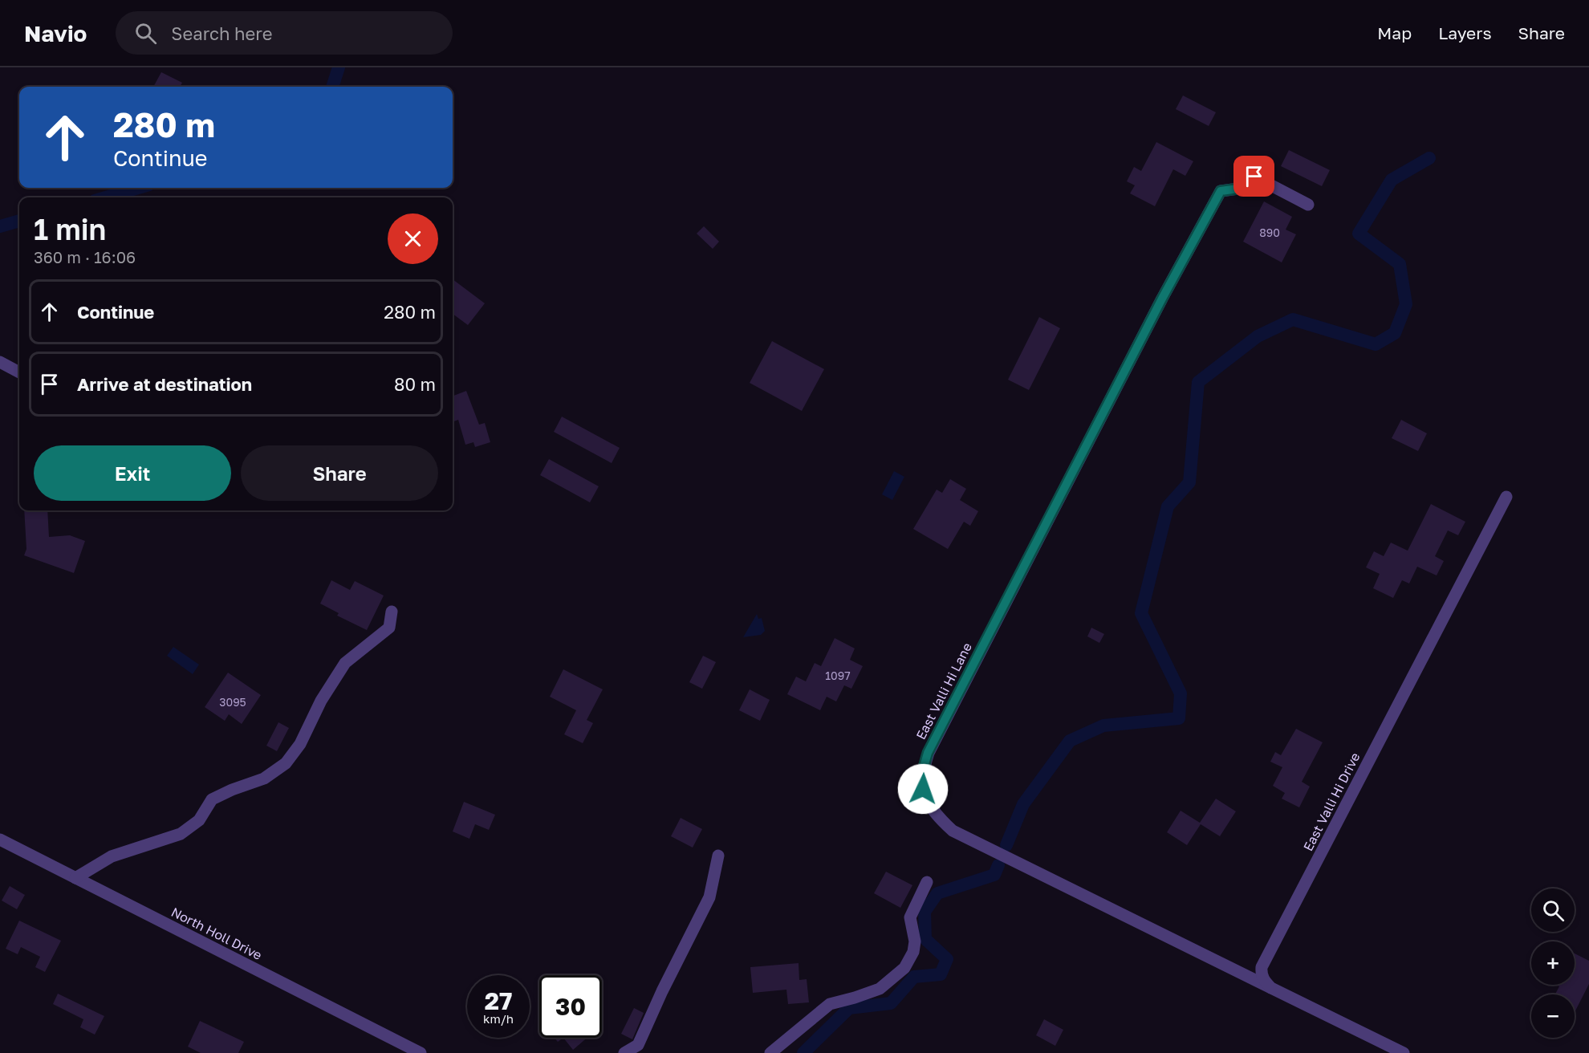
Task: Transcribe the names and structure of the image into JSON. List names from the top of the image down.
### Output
{
  "streets": {
    "street": ["East Valli Hi Lane", "East Valli Hi Drive", "North Holl Drive"]
  },
  "crossings": [
    ["East Valli Hi Lane", "East Valli Hi Drive"]
  ],
  "house_numbers": ["890", "1097", "3095"],
  "page": {
    "header": "Navio",
    "search": "Search here",
    "nav": ["Map", "Layers", "Share"],
    "turn": ["280 m", "Continue"],
    "heading": ["1 min", "360 m · 16:06"],
    "list": [
      {
        "name": "Continue",
        "value": "280 m"
      },
      {
        "name": "Arrive at destination",
        "value": "80 m"
      }
    ],
    "buttons": ["Exit", "Share"],
    "map_buttons": ["+", "−"],
    "speed": "27 km/h",
    "limit": "30"
  }
}
